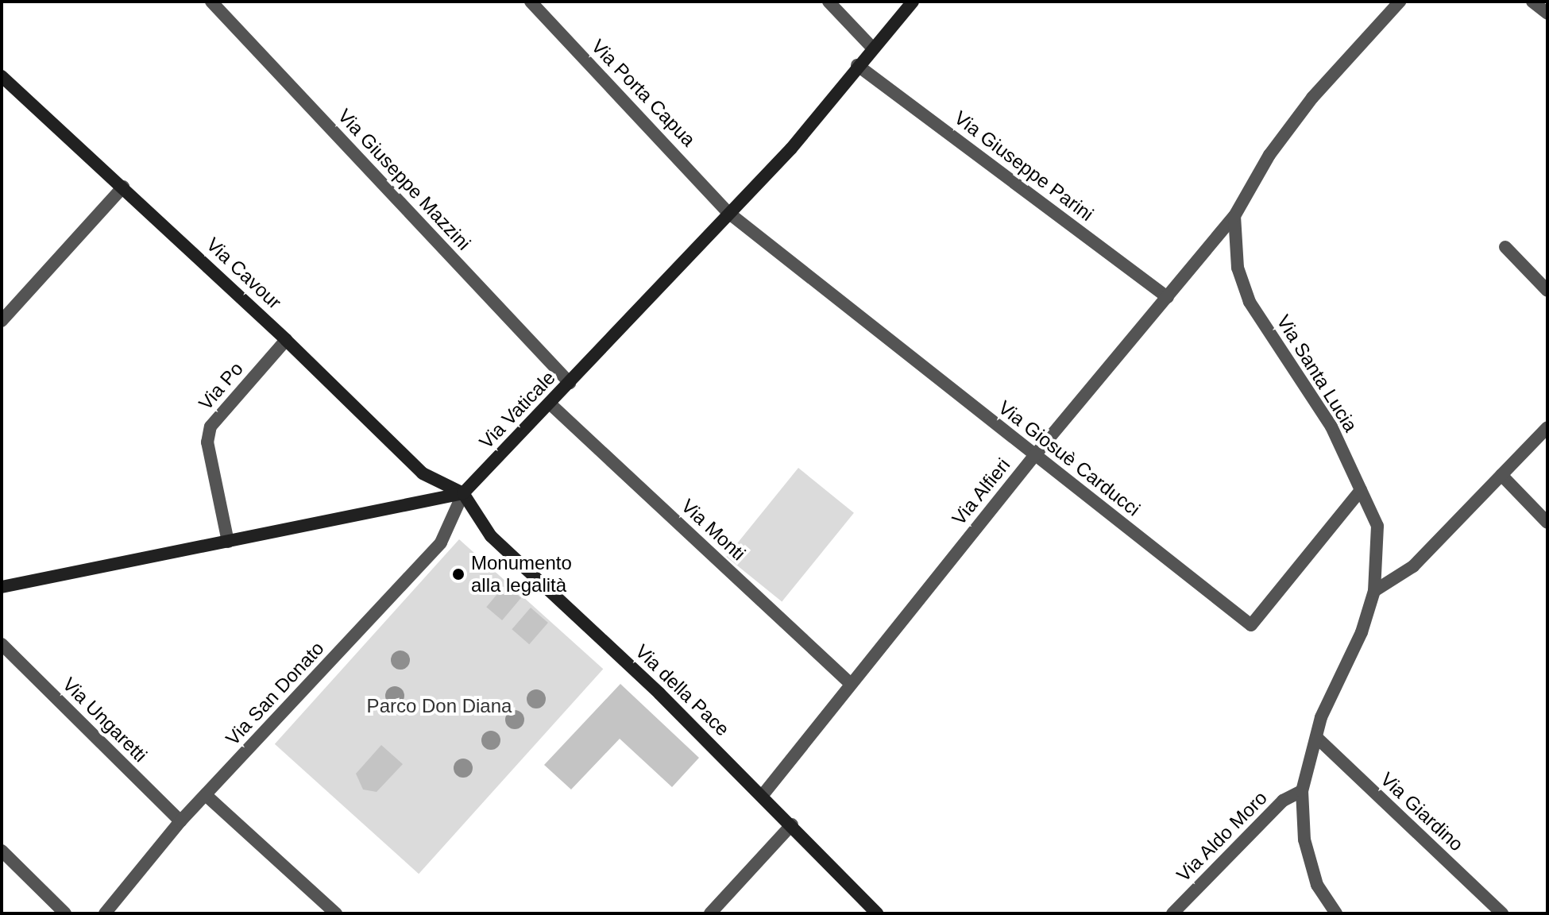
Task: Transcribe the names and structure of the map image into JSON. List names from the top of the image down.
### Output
{
  "streets": {
    "street": [
      "Via Porta Capua",
      "Via Giuseppe Parini",
      "Via Giuseppe Mazzini",
      "Via Cavour",
      "Via Santa Lucia",
      "Via Po",
      "Via Vaticale",
      "Via Giosuè Carducci",
      "Via Alfieri",
      "Via Monti",
      "Via della Pace",
      "Via San Donato",
      "Via Ungaretti",
      "Via Giardino",
      "Via Aldo Moro"
    ]
  },
  "crossings": [
    ["Via Porta Capua", "Via Vaticale"],
    ["Via Porta Capua", "Via Giosuè Carducci"],
    ["Via Giuseppe Parini", "Via Vaticale"],
    ["Via Giuseppe Parini", "Via Alfieri"],
    ["Via Giuseppe Mazzini", "Via Vaticale"],
    ["Via Cavour", "Via Po"],
    ["Via Cavour", "Via Vaticale"],
    ["Via Cavour", "Via della Pace"],
    ["Via Cavour", "Via San Donato"],
    ["Via Santa Lucia", "Via Giosuè Carducci"],
    ["Via Santa Lucia", "Via Alfieri"],
    ["Via Santa Lucia", "Via Giardino"],
    ["Via Santa Lucia", "Via Aldo Moro"],
    ["Via Vaticale", "Via Giosuè Carducci"],
    ["Via Vaticale", "Via Monti"],
    ["Via Vaticale", "Via della Pace"],
    ["Via Vaticale", "Via San Donato"],
    ["Via Giosuè Carducci", "Via Alfieri"],
    ["Via Alfieri", "Via Monti"],
    ["Via Alfieri", "Via della Pace"],
    ["Via della Pace", "Via San Donato"],
    ["Via San Donato", "Via Ungaretti"]
  ],
  "parks": ["Parco Don Diana"],
  "places": ["Monumento alla legalità"]
}
